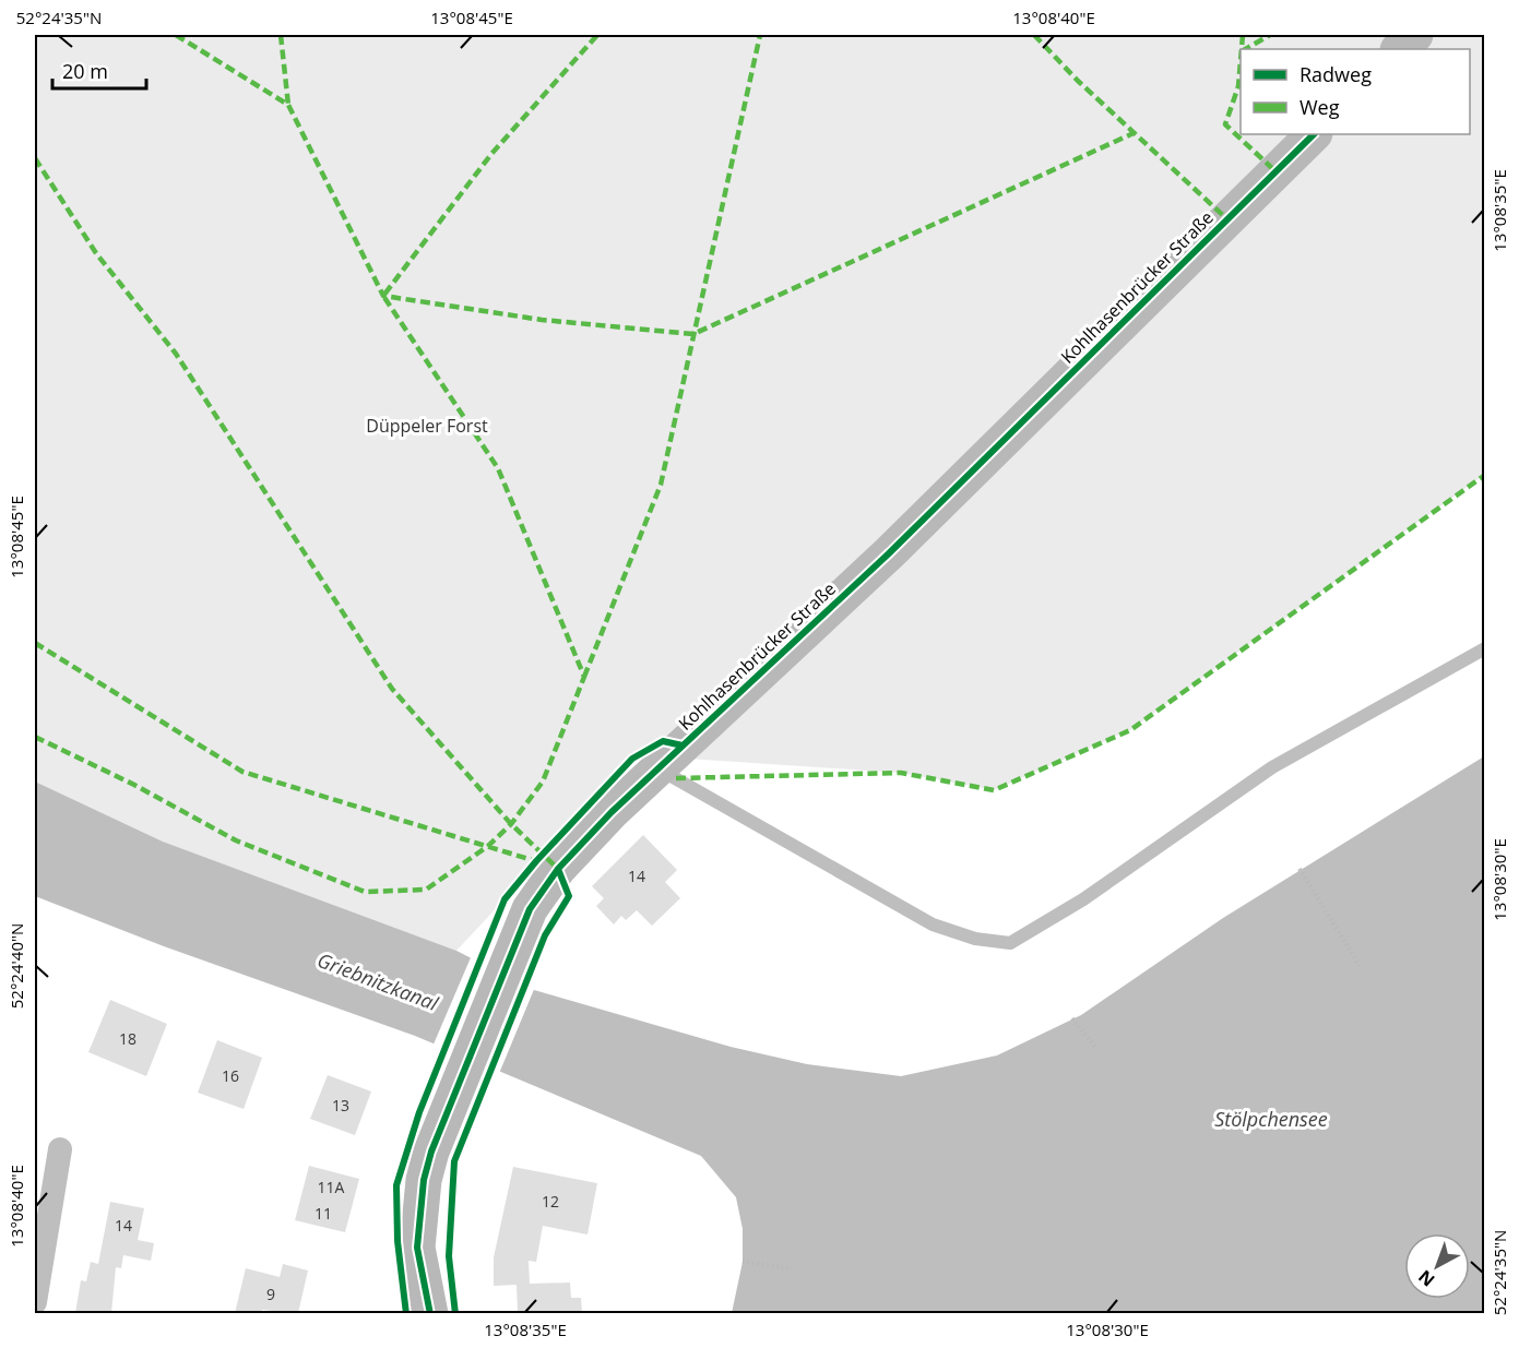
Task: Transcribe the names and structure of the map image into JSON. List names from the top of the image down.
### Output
{
  "streets": {
    "street": ["Kohlhasenbrücker Straße"]
  },
  "water": ["Griebnitzkanal", "Stölpchensee"],
  "parks": ["Düppeler Forst"],
  "house_numbers": [
    "14",
    "18",
    "16",
    "13",
    "11A",
    "12",
    "11",
    "14",
    "9"
  ],
  "legend": ["Radweg", "Weg"],
  "scale_bar": "20 m",
  "north": "bottom left",
  "coordinates": [
    "52°24'35\"N",
    "13°08'45\"E",
    "13°08'40\"E",
    "13°08'35\"E",
    "13°08'30\"E",
    "52°24'40\"N"
  ]
}
